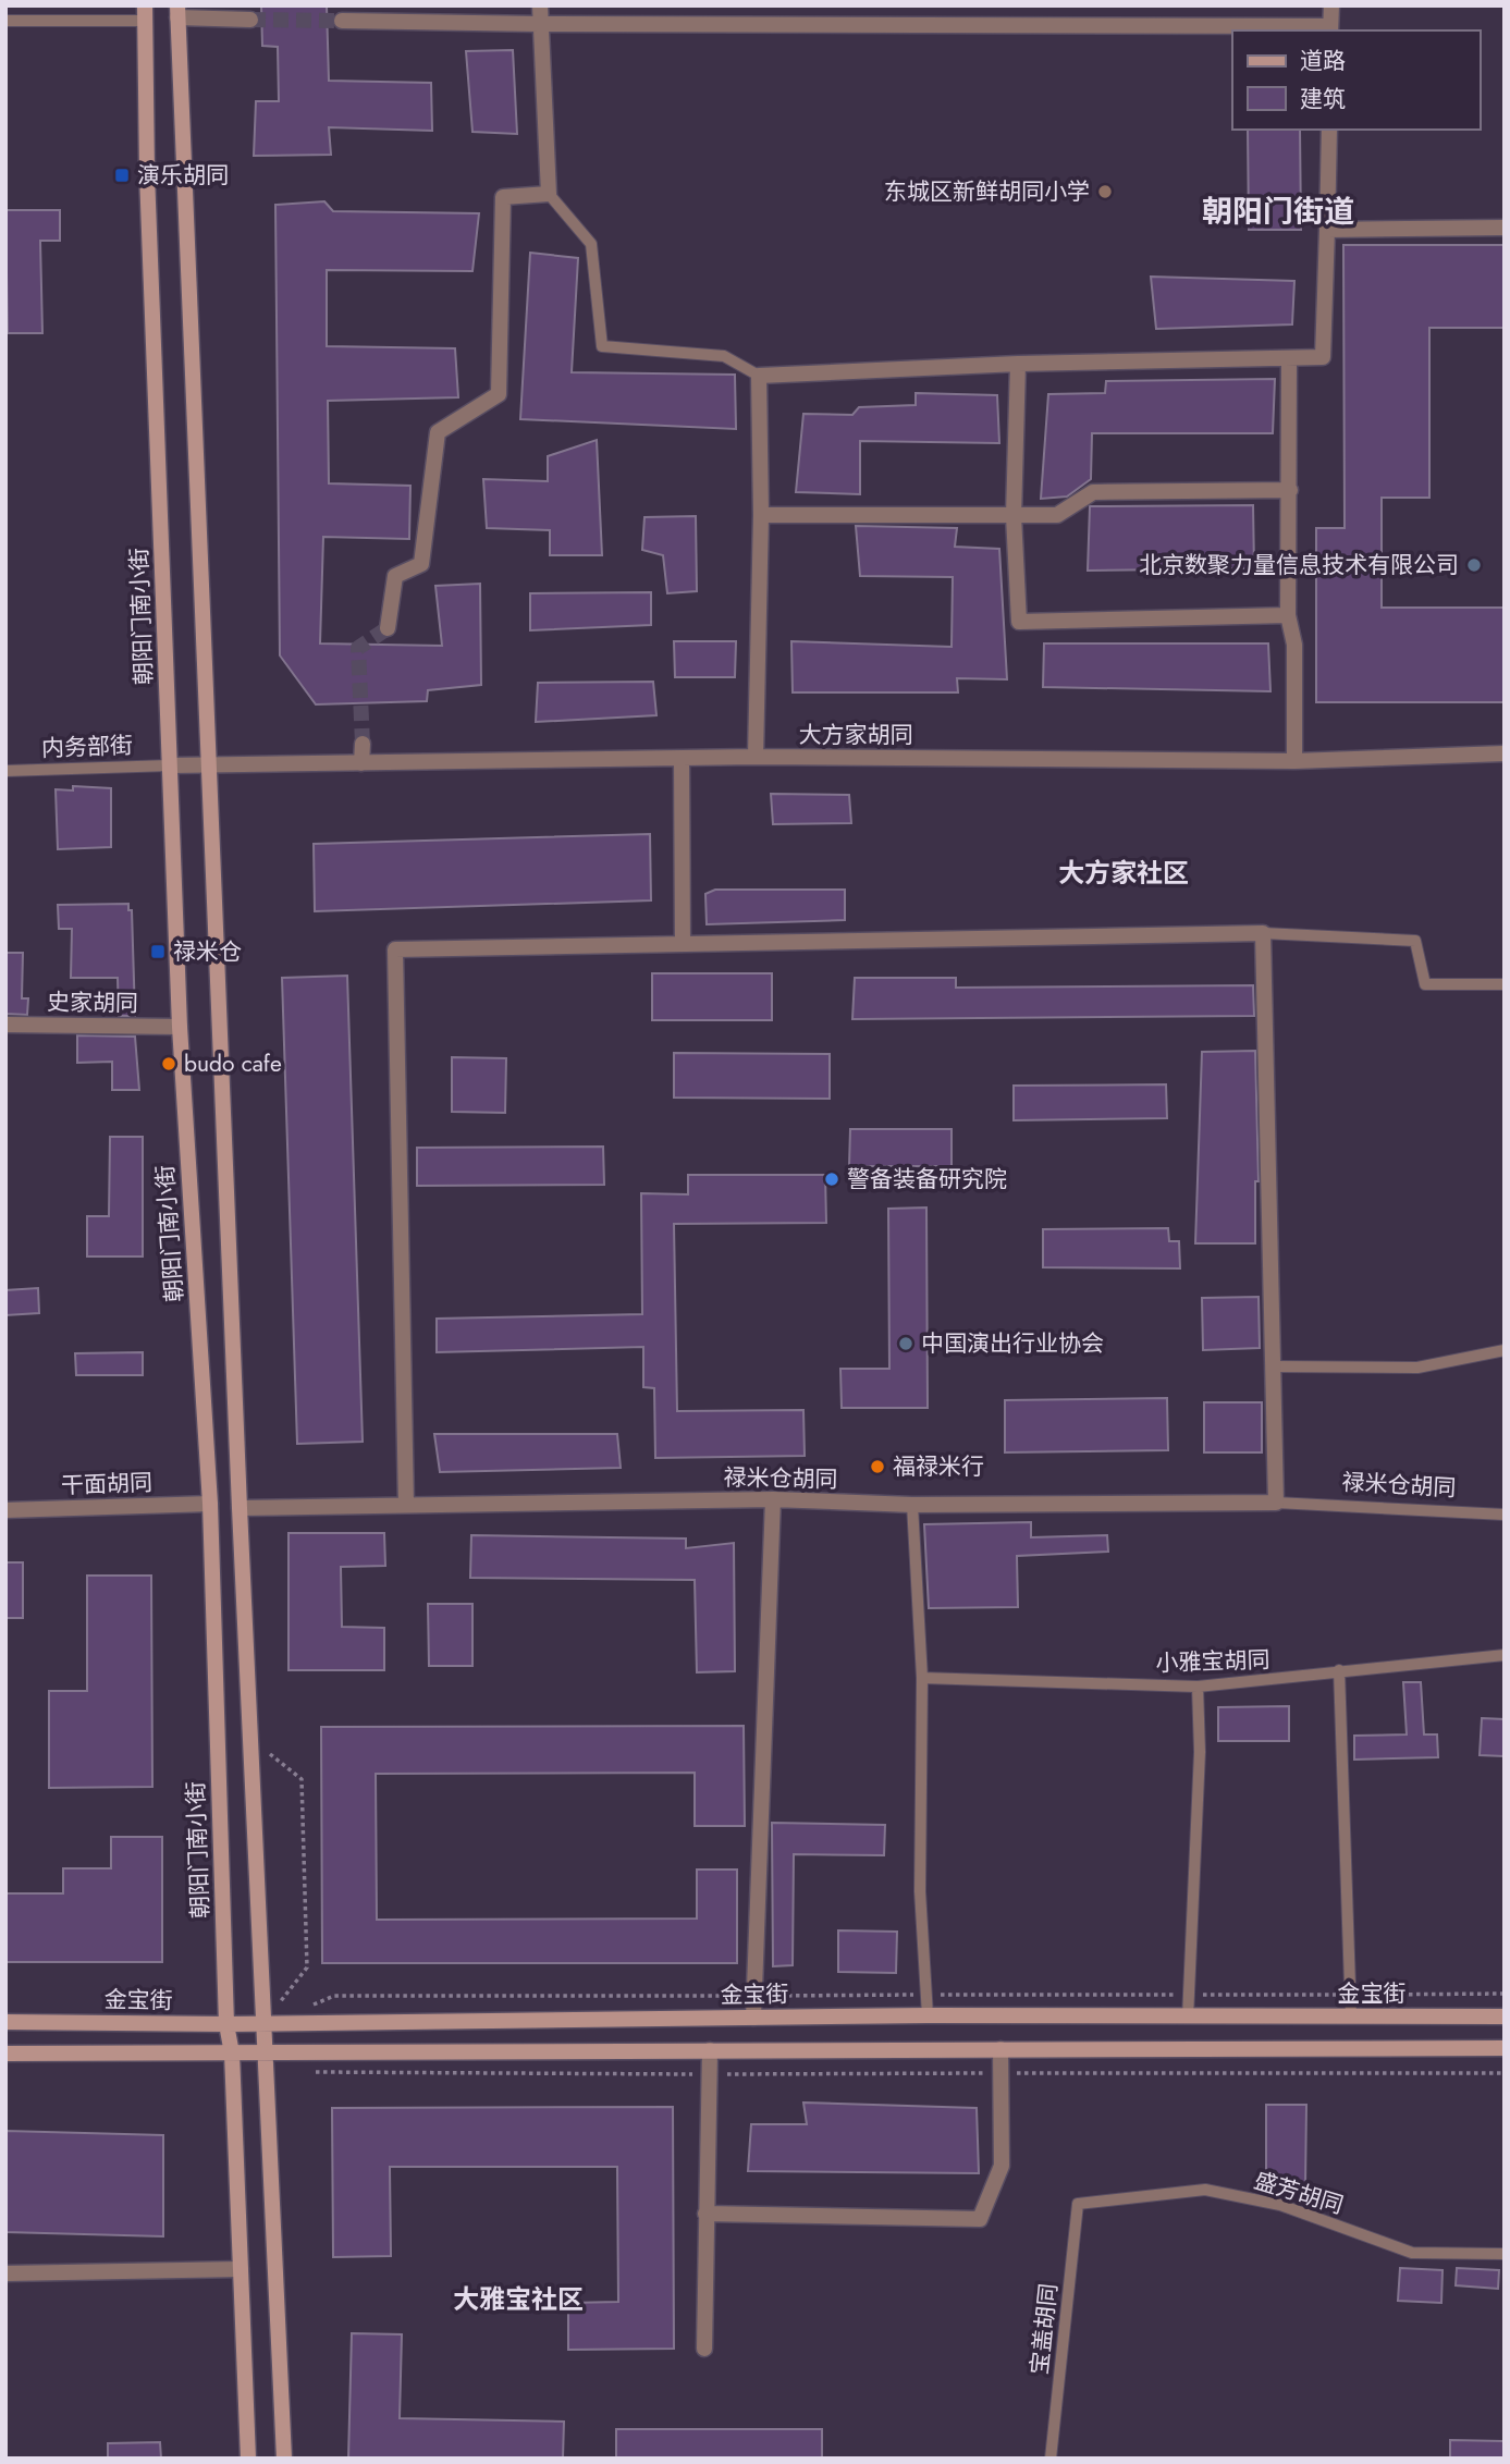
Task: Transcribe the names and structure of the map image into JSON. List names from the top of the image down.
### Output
{
  "streets": {
    "main road": ["朝阳门南小街", "金宝街"],
    "street": [
      "大方家胡同",
      "史家胡同",
      "禄米仓胡同",
      "干面胡同"
    ],
    "lane": [
      "内务部街",
      "小雅宝胡同",
      "盛芳胡同",
      "宝盖胡同"
    ]
  },
  "crossings": [
    ["朝阳门南小街", "大方家胡同"],
    ["朝阳门南小街", "内务部街"],
    ["朝阳门南小街", "史家胡同"],
    ["朝阳门南小街", "干面胡同"],
    ["朝阳门南小街", "金宝街"],
    ["大方家胡同", "内务部街"],
    ["盛芳胡同", "宝盖胡同"]
  ],
  "districts": ["朝阳门街道", "大方家社区", "大雅宝社区"],
  "places": {
    "transit": ["演乐胡同", "禄米仓"],
    "other": [
      "东城区新鲜胡同小学",
      "北京数聚力量信息技术有限公司",
      "budo cafe",
      "警备装备研究院",
      "中国演出行业协会",
      "福禄米行"
    ]
  },
  "legend": ["道路", "建筑"]
}
